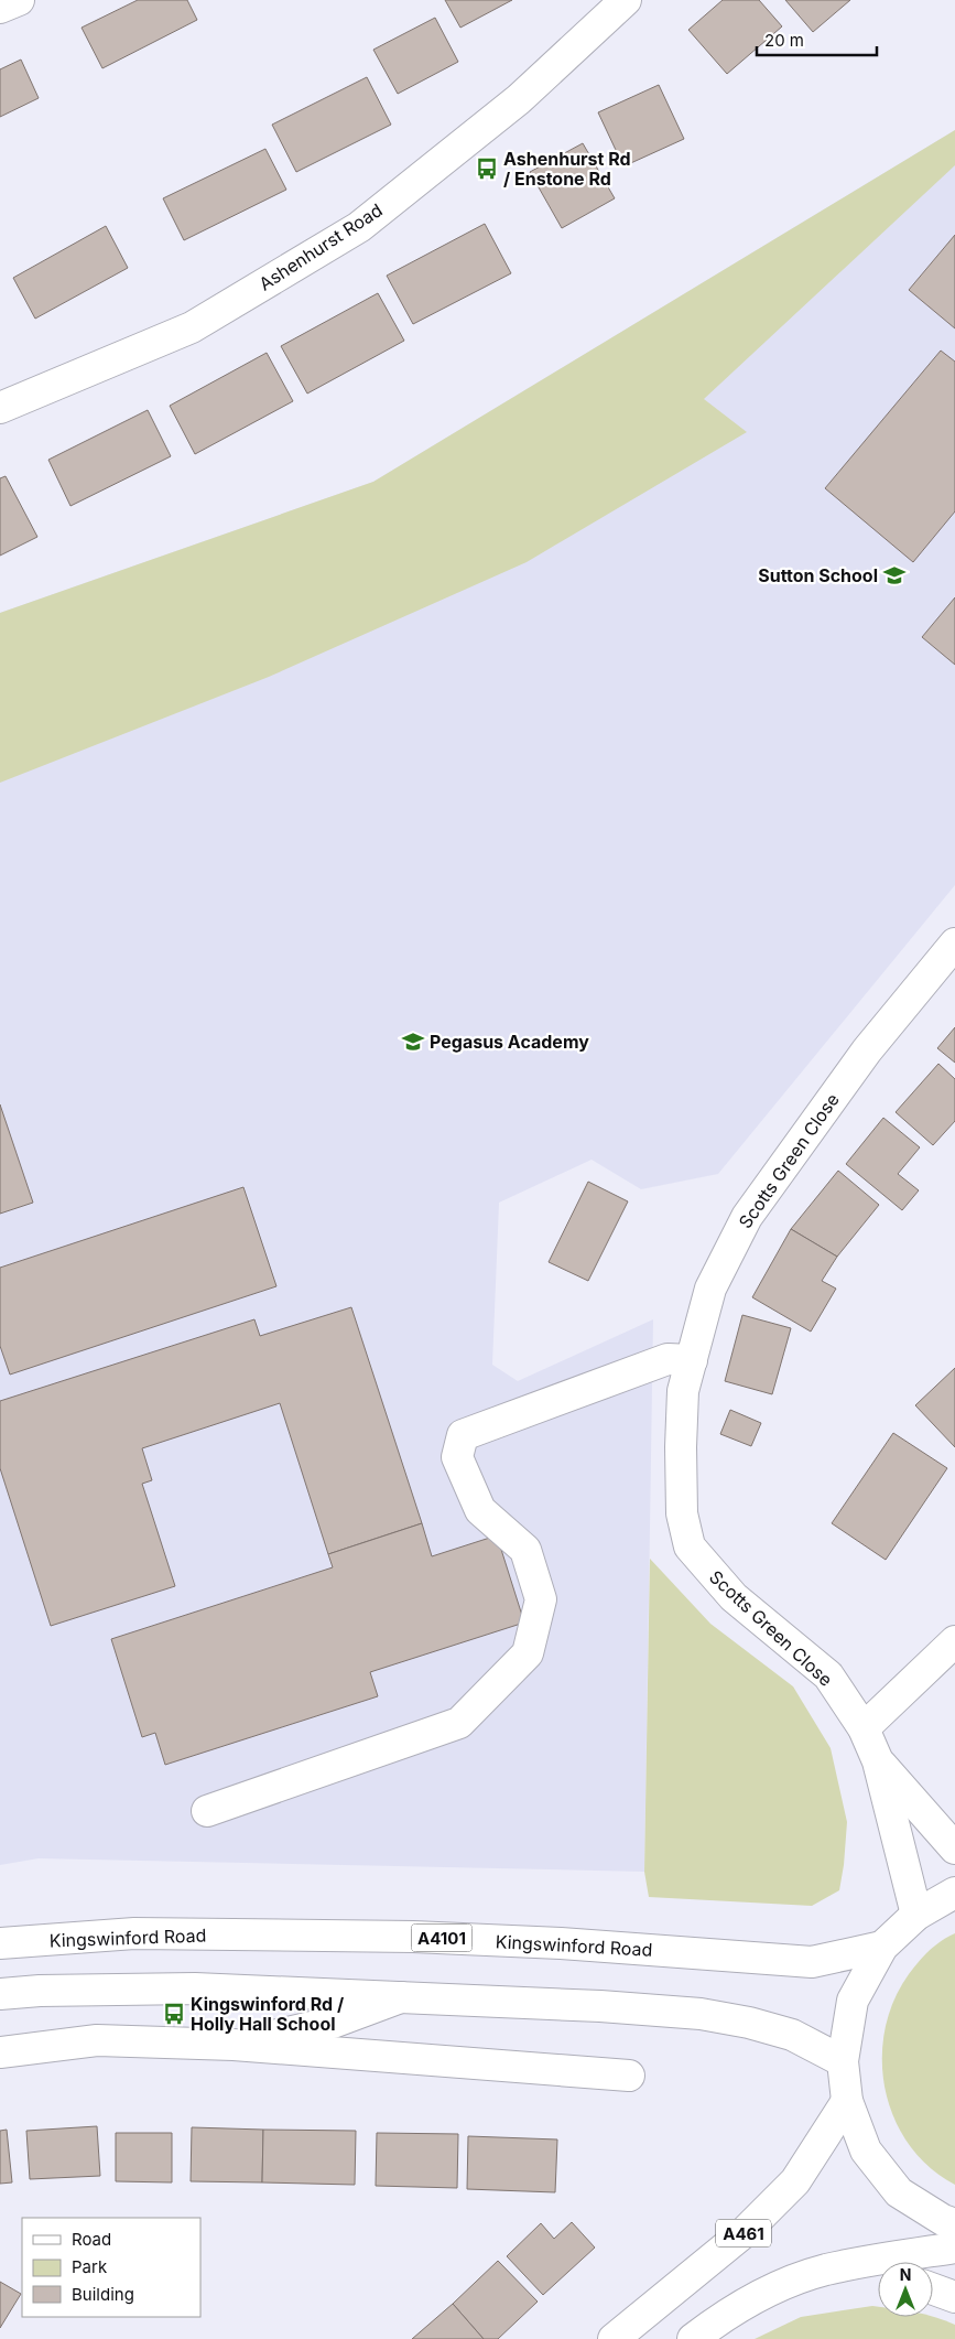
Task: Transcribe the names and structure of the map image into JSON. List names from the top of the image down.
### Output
{
  "streets": {
    "main road": [
      "Ashenhurst Road",
      "Scotts Green Close",
      "Kingswinford Road",
      "A4101",
      "A461"
    ]
  },
  "places": {
    "bus stop": ["Ashenhurst Rd / Enstone Rd", "Kingswinford Rd / Holly Hall School"],
    "school or university": ["Sutton School", "Pegasus Academy"]
  },
  "legend": ["Road", "Park", "Building"],
  "scale_bar": "20 m",
  "north": "top"
}
